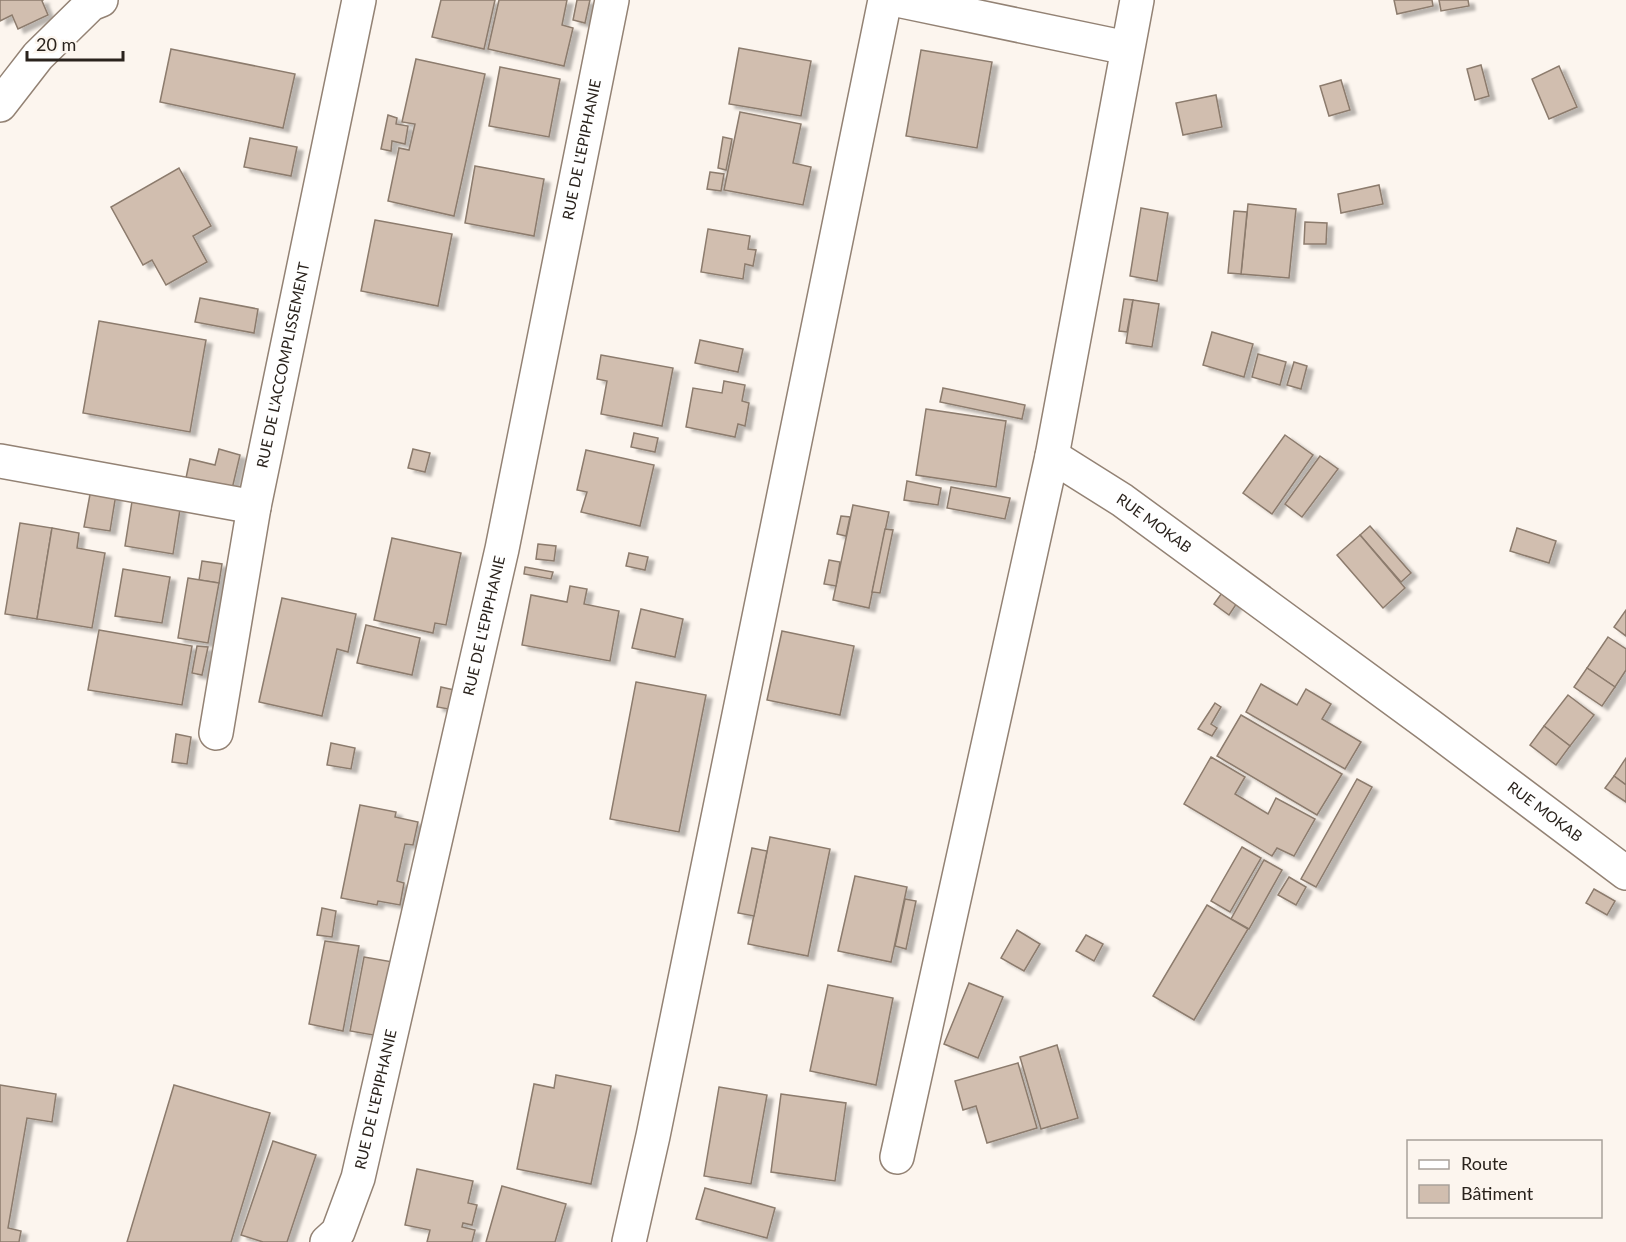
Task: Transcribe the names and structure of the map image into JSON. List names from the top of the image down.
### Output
{
  "streets": {
    "street": ["RUE DE L'EPIPHANIE", "RUE DE L'ACCOMPLISSEMENT", "RUE MOKAB"]
  },
  "legend": ["Route", "Bâtiment"],
  "scale_bar": "20 m"
}
